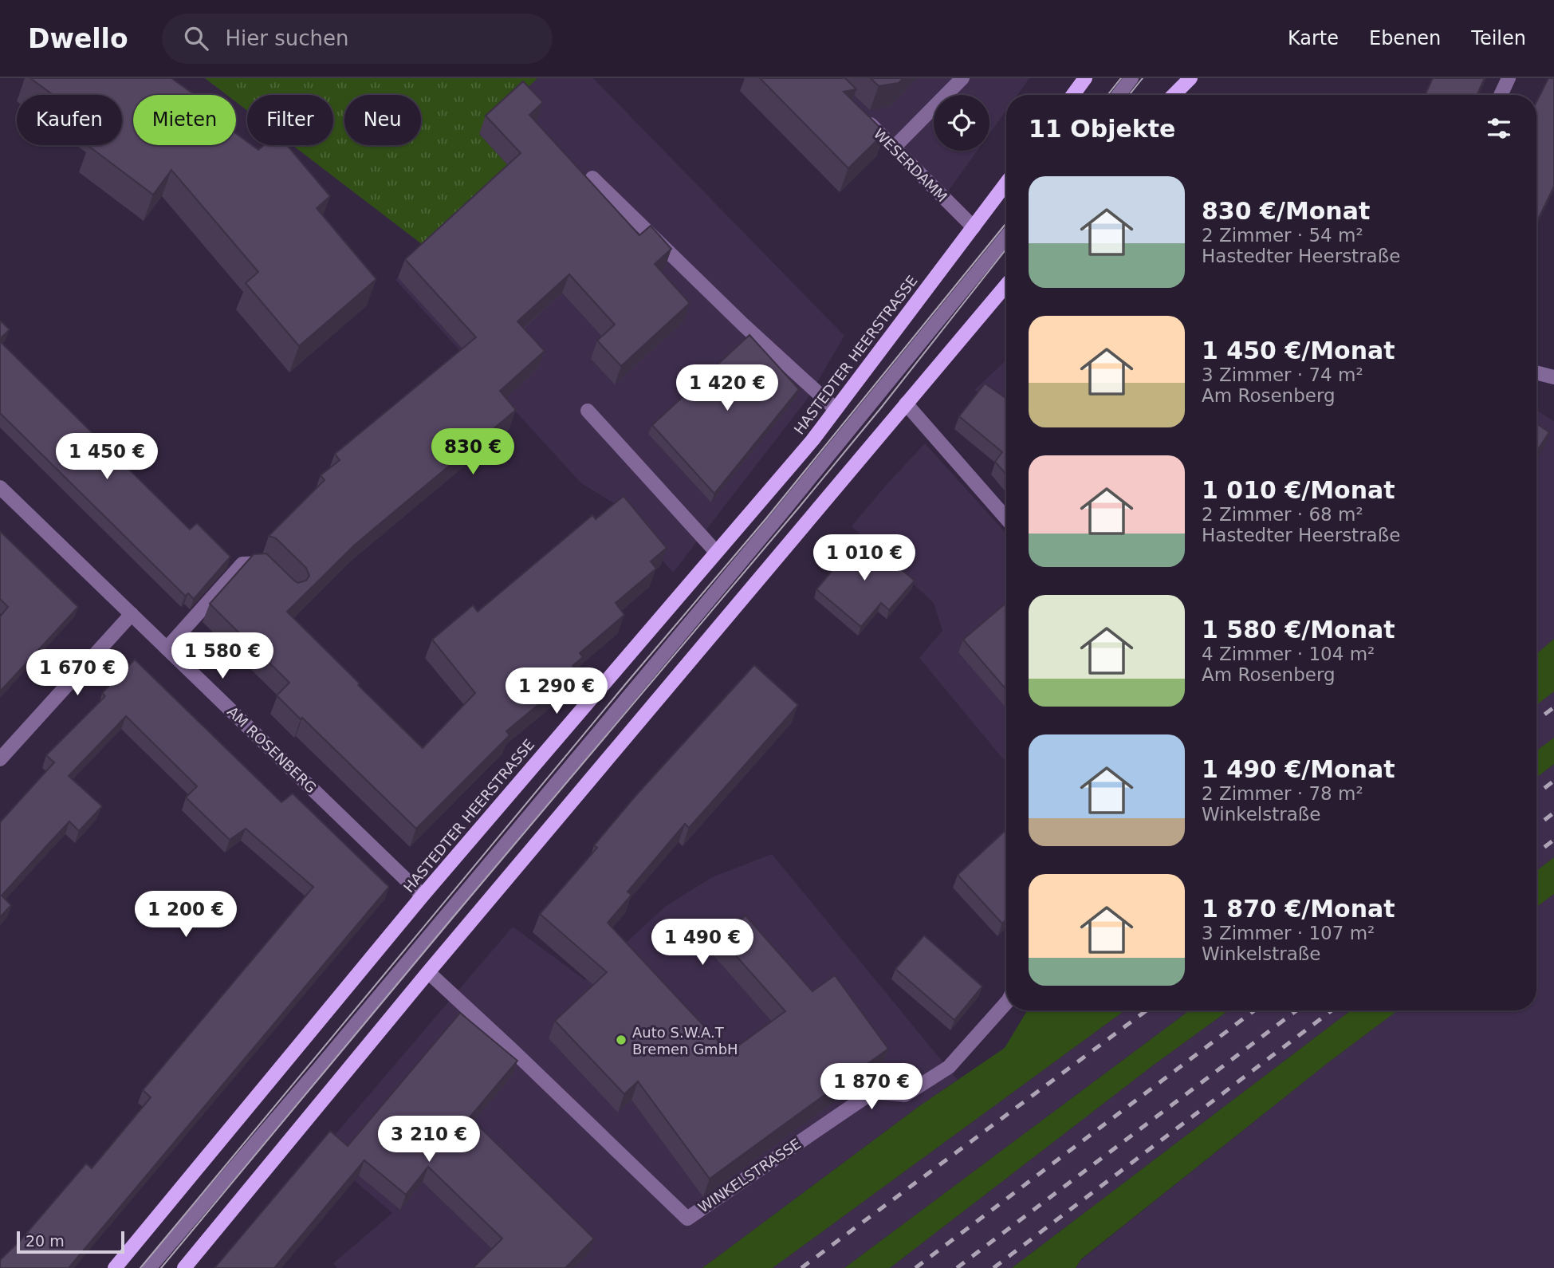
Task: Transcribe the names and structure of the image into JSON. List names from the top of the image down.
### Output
{
  "streets": {
    "main road": ["HASTEDTER HEERSTRASSE"],
    "street": ["WESERDAMM", "AM ROSENBERG", "WINKELSTRASSE"]
  },
  "crossings": [
    ["WESERDAMM", "HASTEDTER HEERSTRASSE"],
    ["HASTEDTER HEERSTRASSE", "AM ROSENBERG"]
  ],
  "places": ["Auto S.W.A.T Bremen GmbH"],
  "scale_bar": "20 m",
  "page": {
    "header": "Dwello",
    "search": "Hier suchen",
    "nav": ["Karte", "Ebenen", "Teilen"],
    "chip": [
      "Kaufen",
      "Mieten",
      "Filter",
      "Neu"
    ],
    "heading": "11 Objekte",
    "list": [
      {
        "name": "830 €/Monat",
        "note": "2 Zimmer · 54 m² · Hastedter Heerstraße"
      },
      {
        "name": "1 450 €/Monat",
        "note": "3 Zimmer · 74 m² · Am Rosenberg"
      },
      {
        "name": "1 010 €/Monat",
        "note": "2 Zimmer · 68 m² · Hastedter Heerstraße"
      },
      {
        "name": "1 580 €/Monat",
        "note": "4 Zimmer · 104 m² · Am Rosenberg"
      },
      {
        "name": "1 490 €/Monat",
        "note": "2 Zimmer · 78 m² · Winkelstraße"
      },
      {
        "name": "1 870 €/Monat",
        "note": "3 Zimmer · 107 m² · Winkelstraße"
      }
    ],
    "price": [
      "1 420 €",
      "830 €",
      "1 450 €",
      "1 010 €",
      "1 580 €",
      "1 670 €",
      "1 290 €",
      "1 200 €",
      "1 490 €",
      "1 870 €",
      "3 210 €"
    ],
    "scale": "20 m"
  }
}
